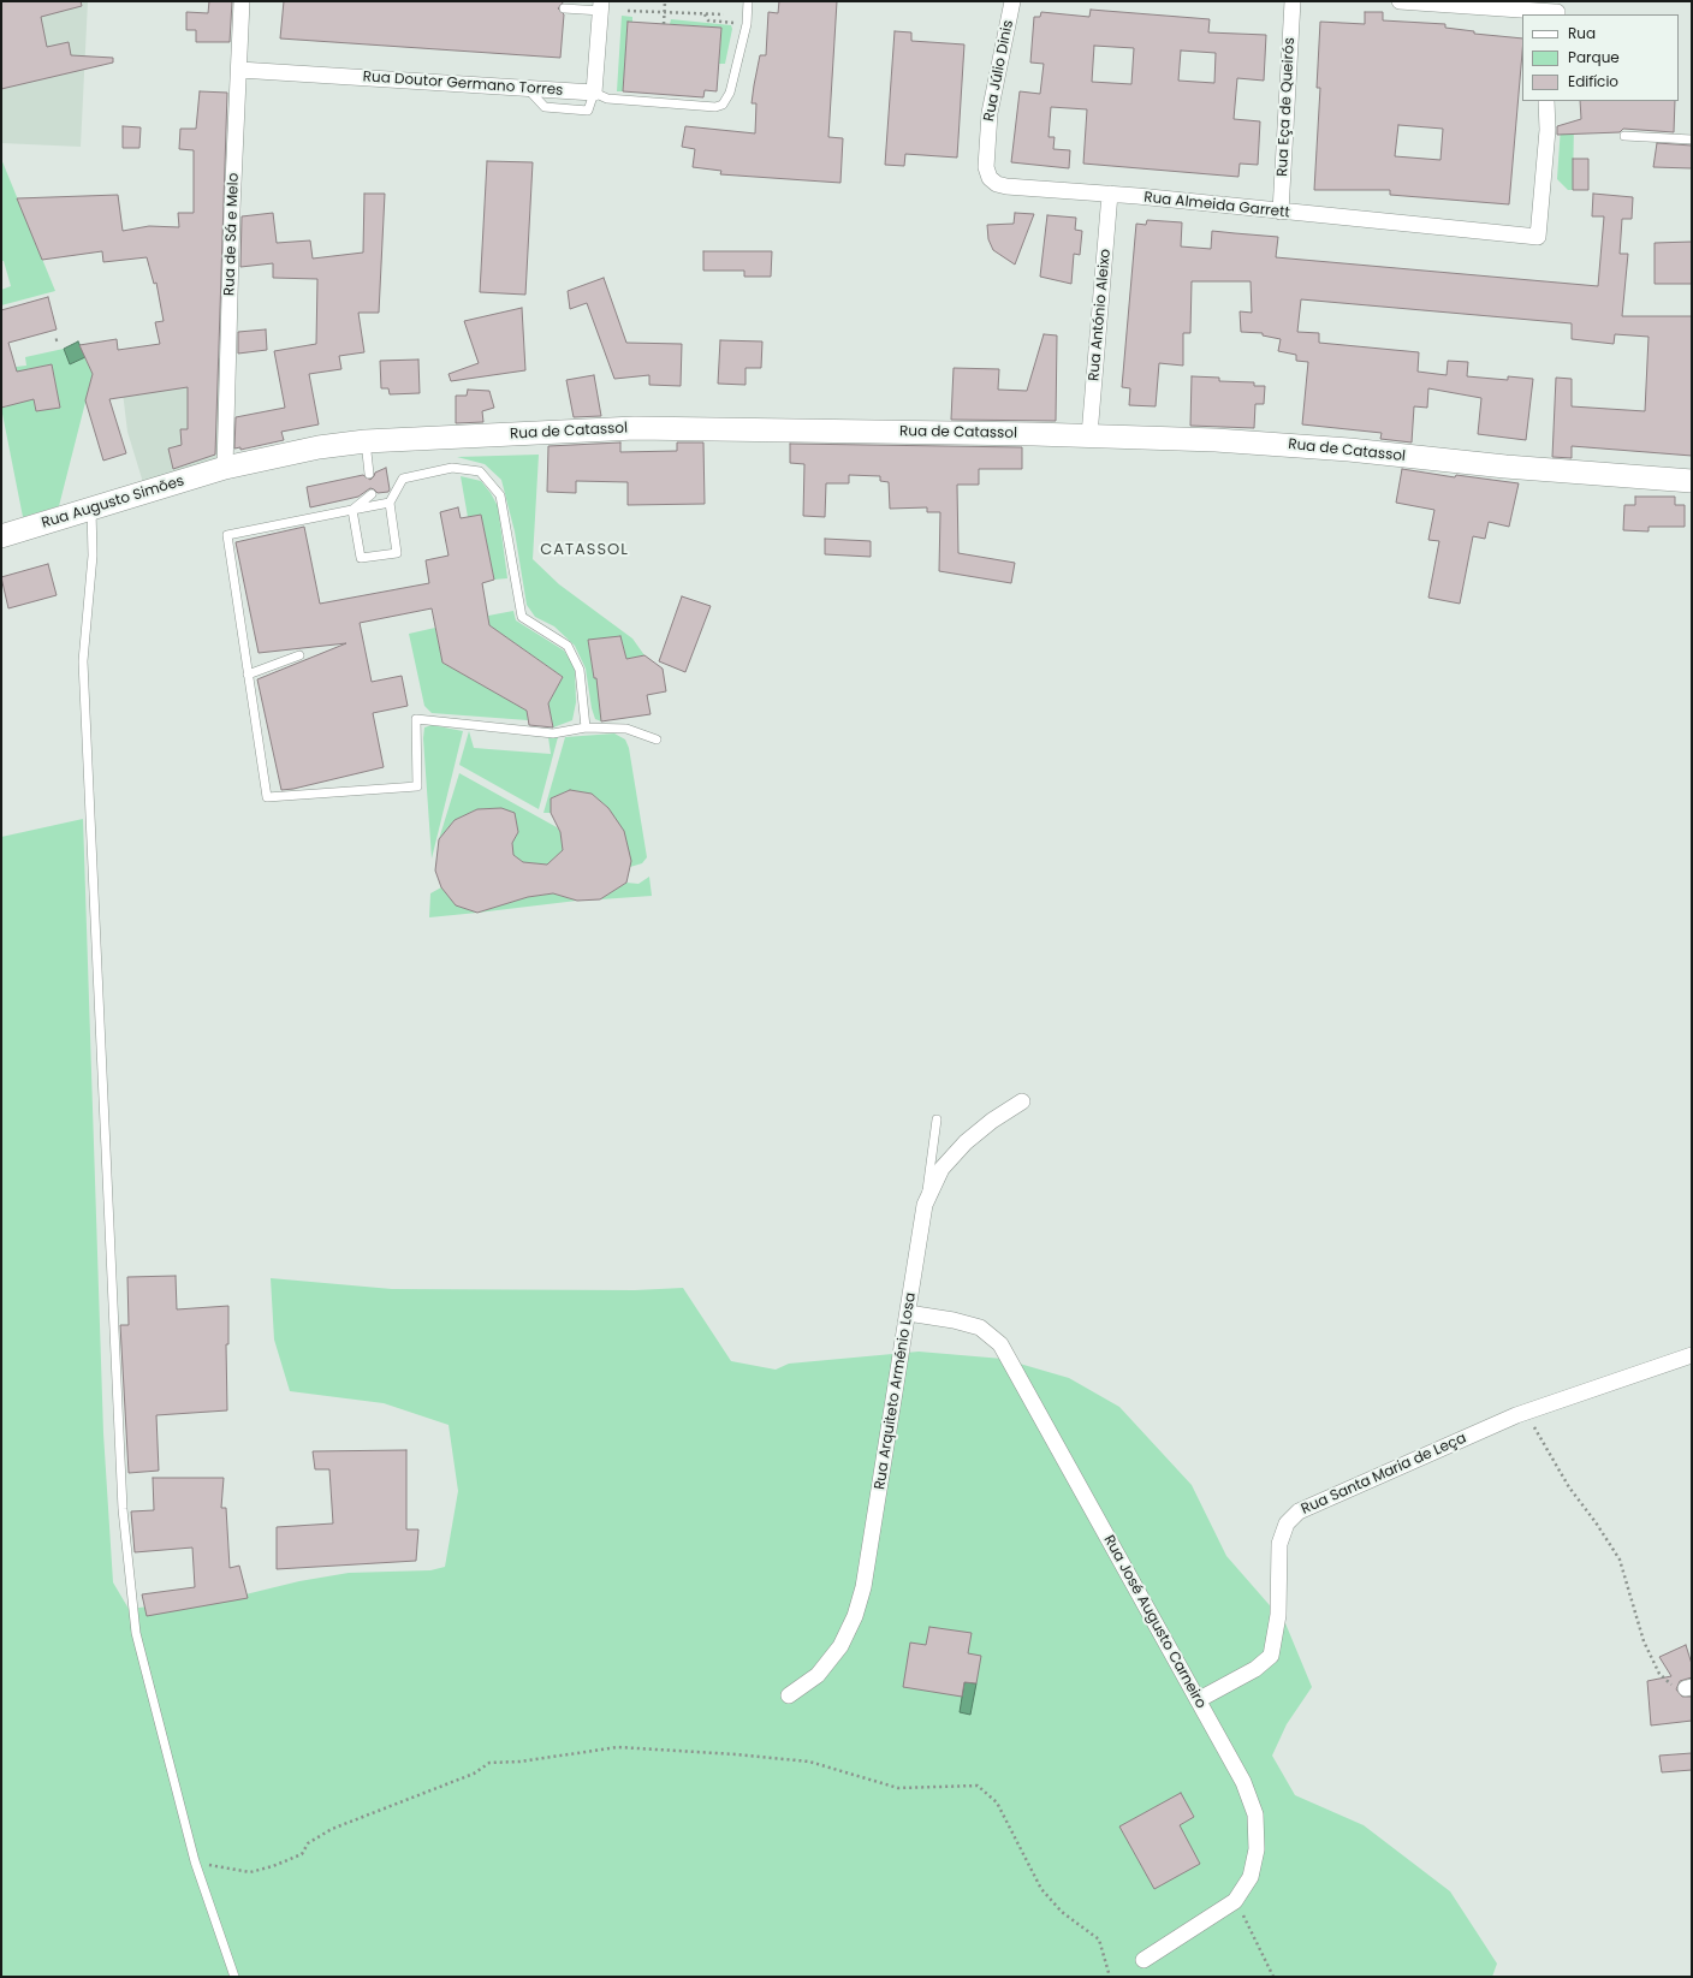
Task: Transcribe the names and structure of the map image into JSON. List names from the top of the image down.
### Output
{
  "streets": {
    "main road": ["Rua de Catassol", "Rua Augusto Simões"],
    "street": [
      "Rua Júlio Dinis",
      "Rua Doutor Germano Torres",
      "Rua Eça de Queirós",
      "Rua Almeida Garrett",
      "Rua de Sá e Melo",
      "Rua António Aleixo",
      "Rua Arquiteto Arménio Losa",
      "Rua Santa Maria de Leça",
      "Rua José Augusto Carneiro"
    ]
  },
  "crossings": [
    ["Rua Júlio Dinis", "Rua Almeida Garrett"],
    ["Rua Doutor Germano Torres", "Rua de Sá e Melo"],
    ["Rua Eça de Queirós", "Rua Almeida Garrett"],
    ["Rua Almeida Garrett", "Rua António Aleixo"],
    ["Rua de Sá e Melo", "Rua de Catassol"],
    ["Rua de Sá e Melo", "Rua Augusto Simões"],
    ["Rua António Aleixo", "Rua de Catassol"],
    ["Rua de Catassol", "Rua Augusto Simões"],
    ["Rua Arquiteto Arménio Losa", "Rua José Augusto Carneiro"],
    ["Rua Santa Maria de Leça", "Rua José Augusto Carneiro"]
  ],
  "districts": ["CATASSOL"],
  "legend": ["Rua", "Parque", "Edifício"]
}
